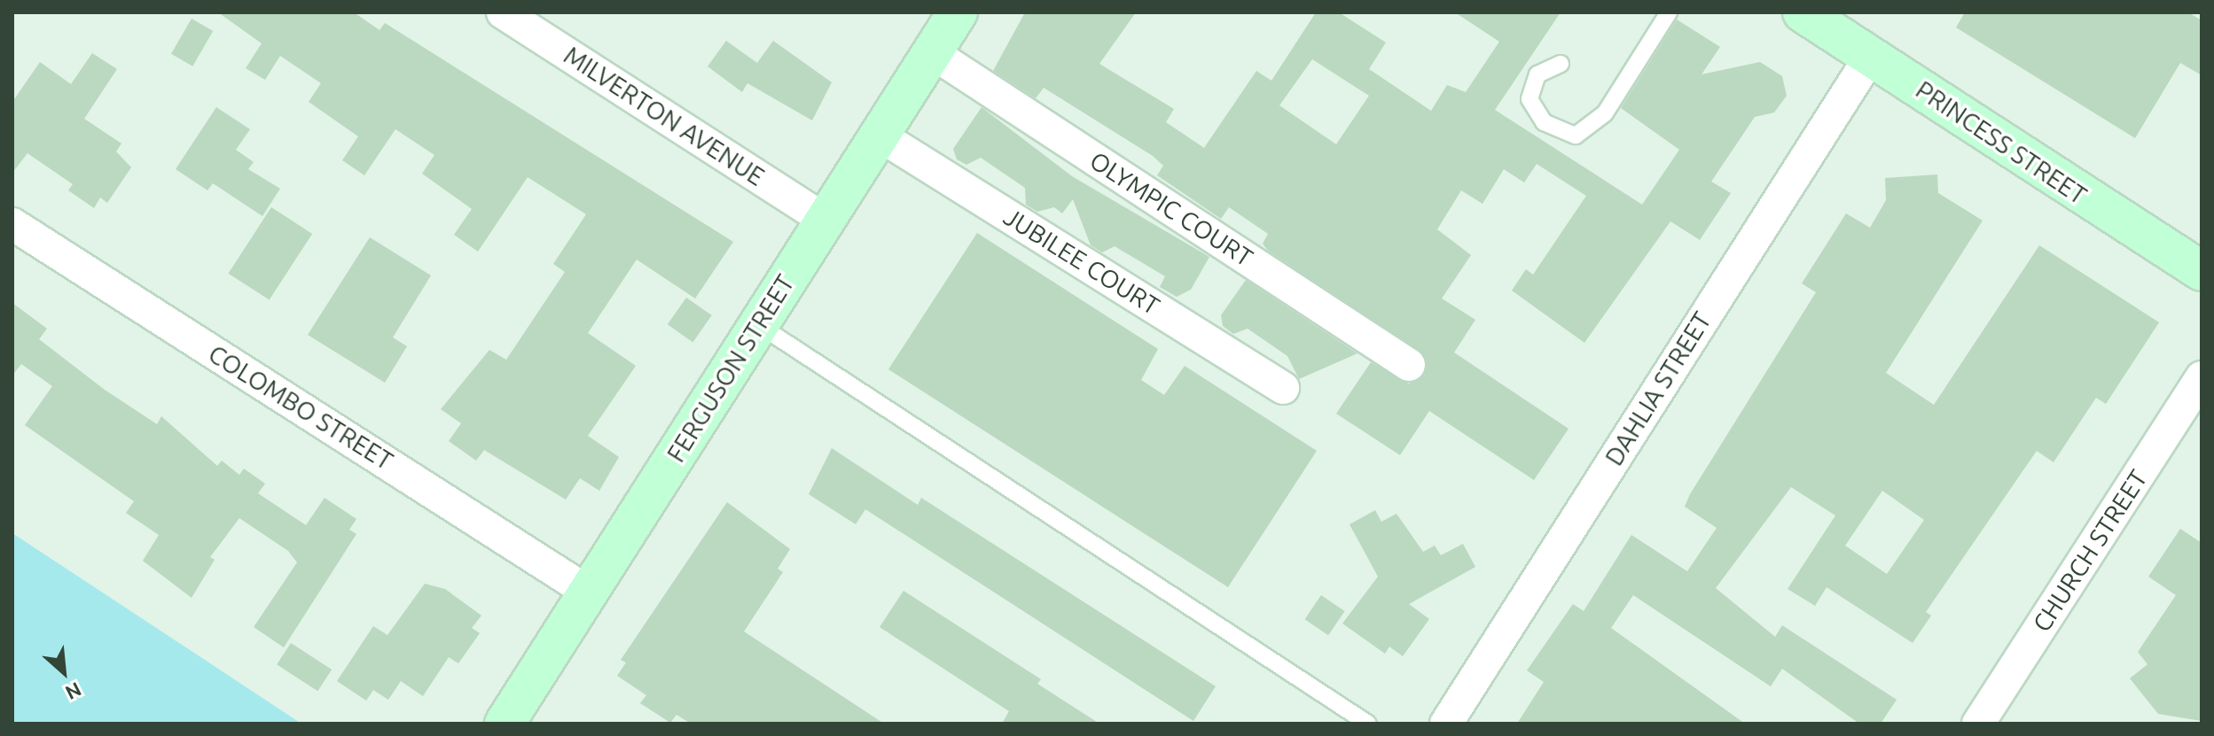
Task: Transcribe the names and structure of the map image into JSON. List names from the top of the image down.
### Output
{
  "streets": {
    "street": [
      "MILVERTON AVENUE",
      "PRINCESS STREET",
      "OLYMPIC COURT",
      "JUBILEE COURT",
      "FERGUSON STREET",
      "DAHLIA STREET",
      "COLOMBO STREET",
      "CHURCH STREET"
    ]
  },
  "crossings": [
    ["MILVERTON AVENUE", "FERGUSON STREET"],
    ["PRINCESS STREET", "DAHLIA STREET"],
    ["OLYMPIC COURT", "FERGUSON STREET"],
    ["JUBILEE COURT", "FERGUSON STREET"],
    ["FERGUSON STREET", "COLOMBO STREET"]
  ],
  "north": "bottom right"
}
